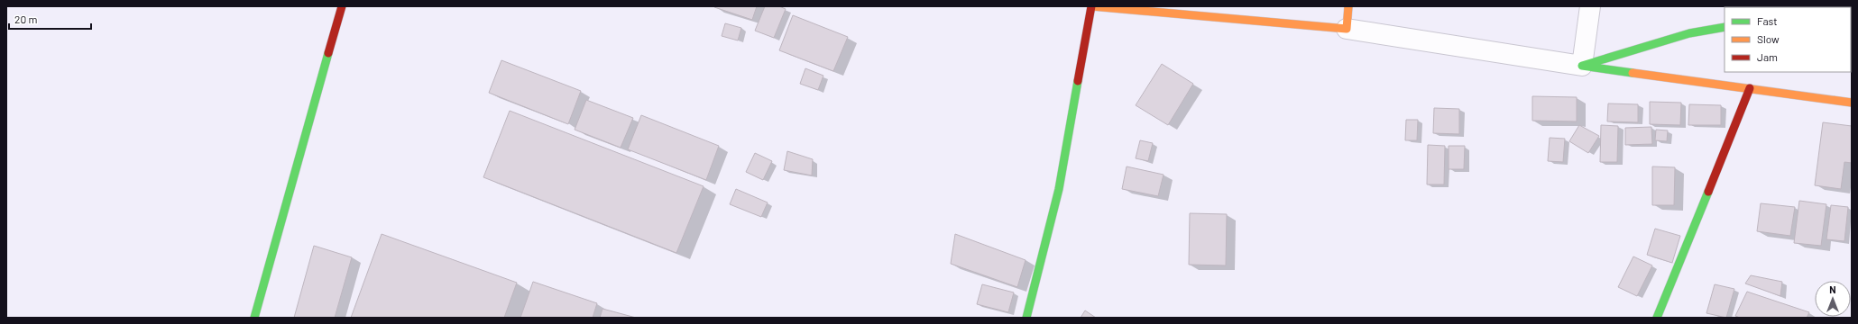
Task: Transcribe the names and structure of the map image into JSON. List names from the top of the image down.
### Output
{
  "legend": ["Fast", "Slow", "Jam"],
  "scale_bar": "20 m",
  "north": "top"
}
